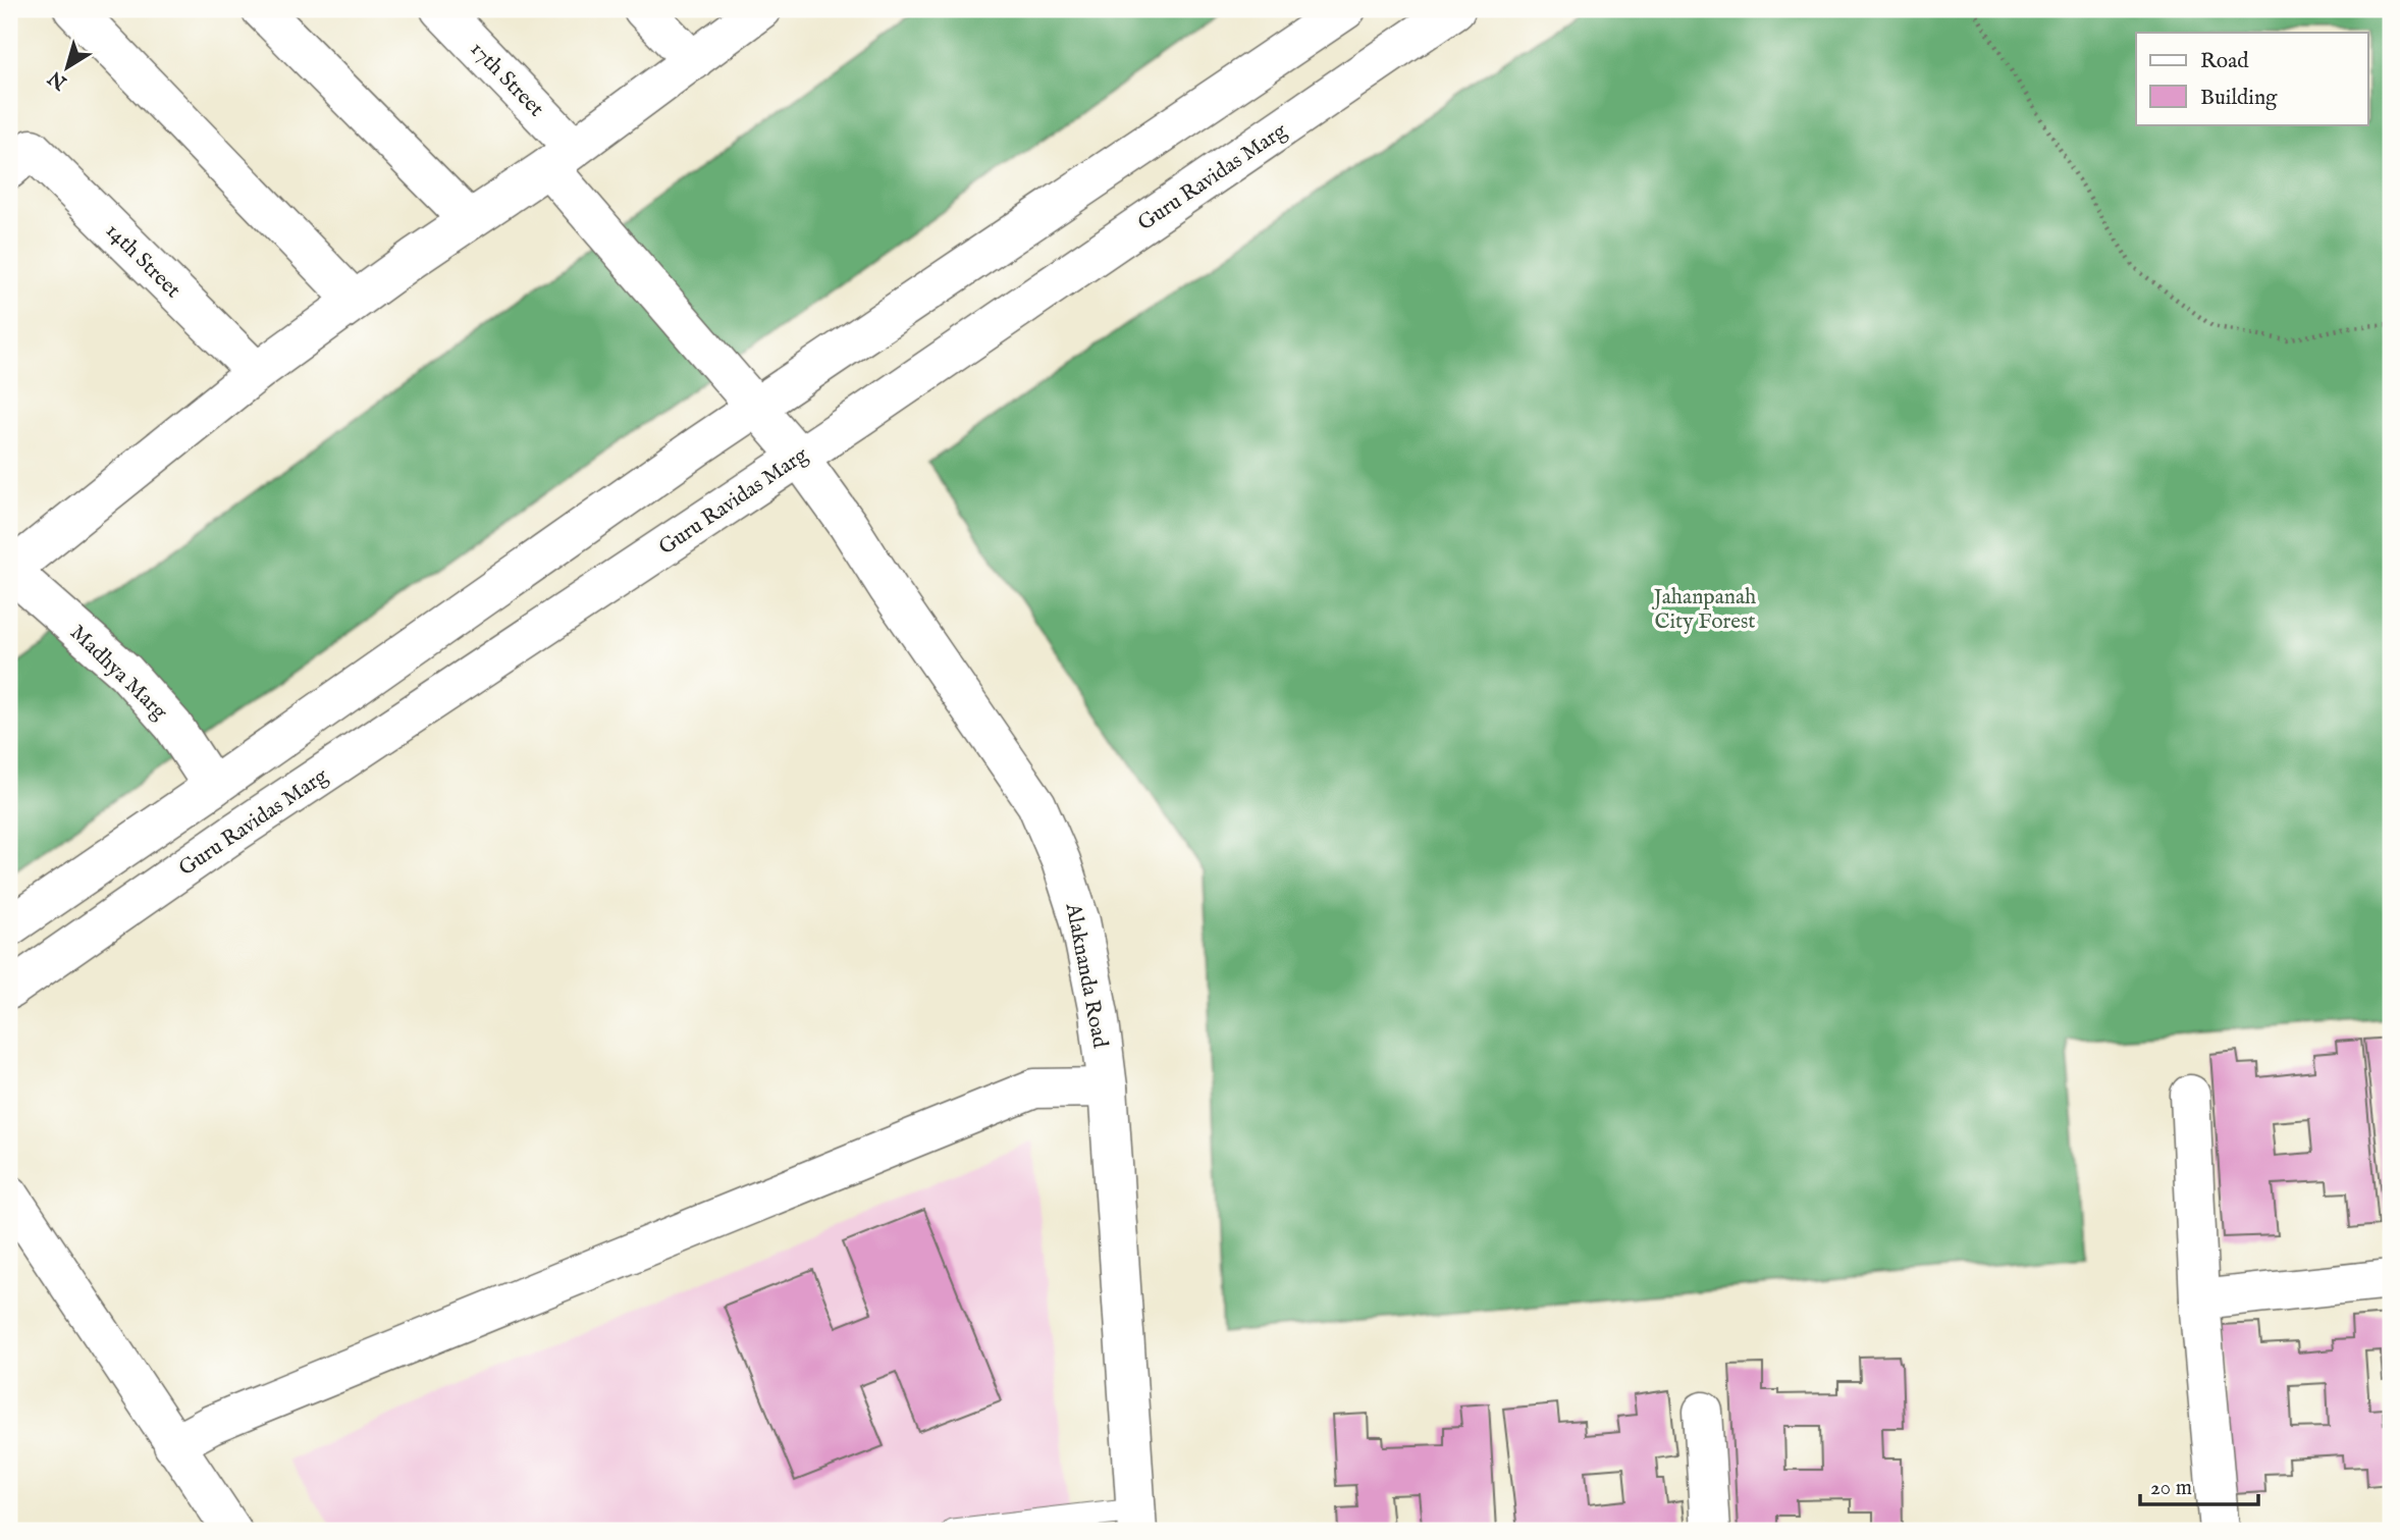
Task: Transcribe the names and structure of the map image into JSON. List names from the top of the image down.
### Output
{
  "streets": {
    "street": [
      "17th Street",
      "Guru Ravidas Marg",
      "14th Street",
      "Madhya Marg",
      "Alaknanda Road"
    ]
  },
  "crossings": [
    ["17th Street", "Alaknanda Road"],
    ["Guru Ravidas Marg", "Alaknanda Road"]
  ],
  "parks": ["Jahanpanah City Forest"],
  "legend": ["Road", "Building"],
  "scale_bar": "20 m",
  "north": "bottom left"
}
